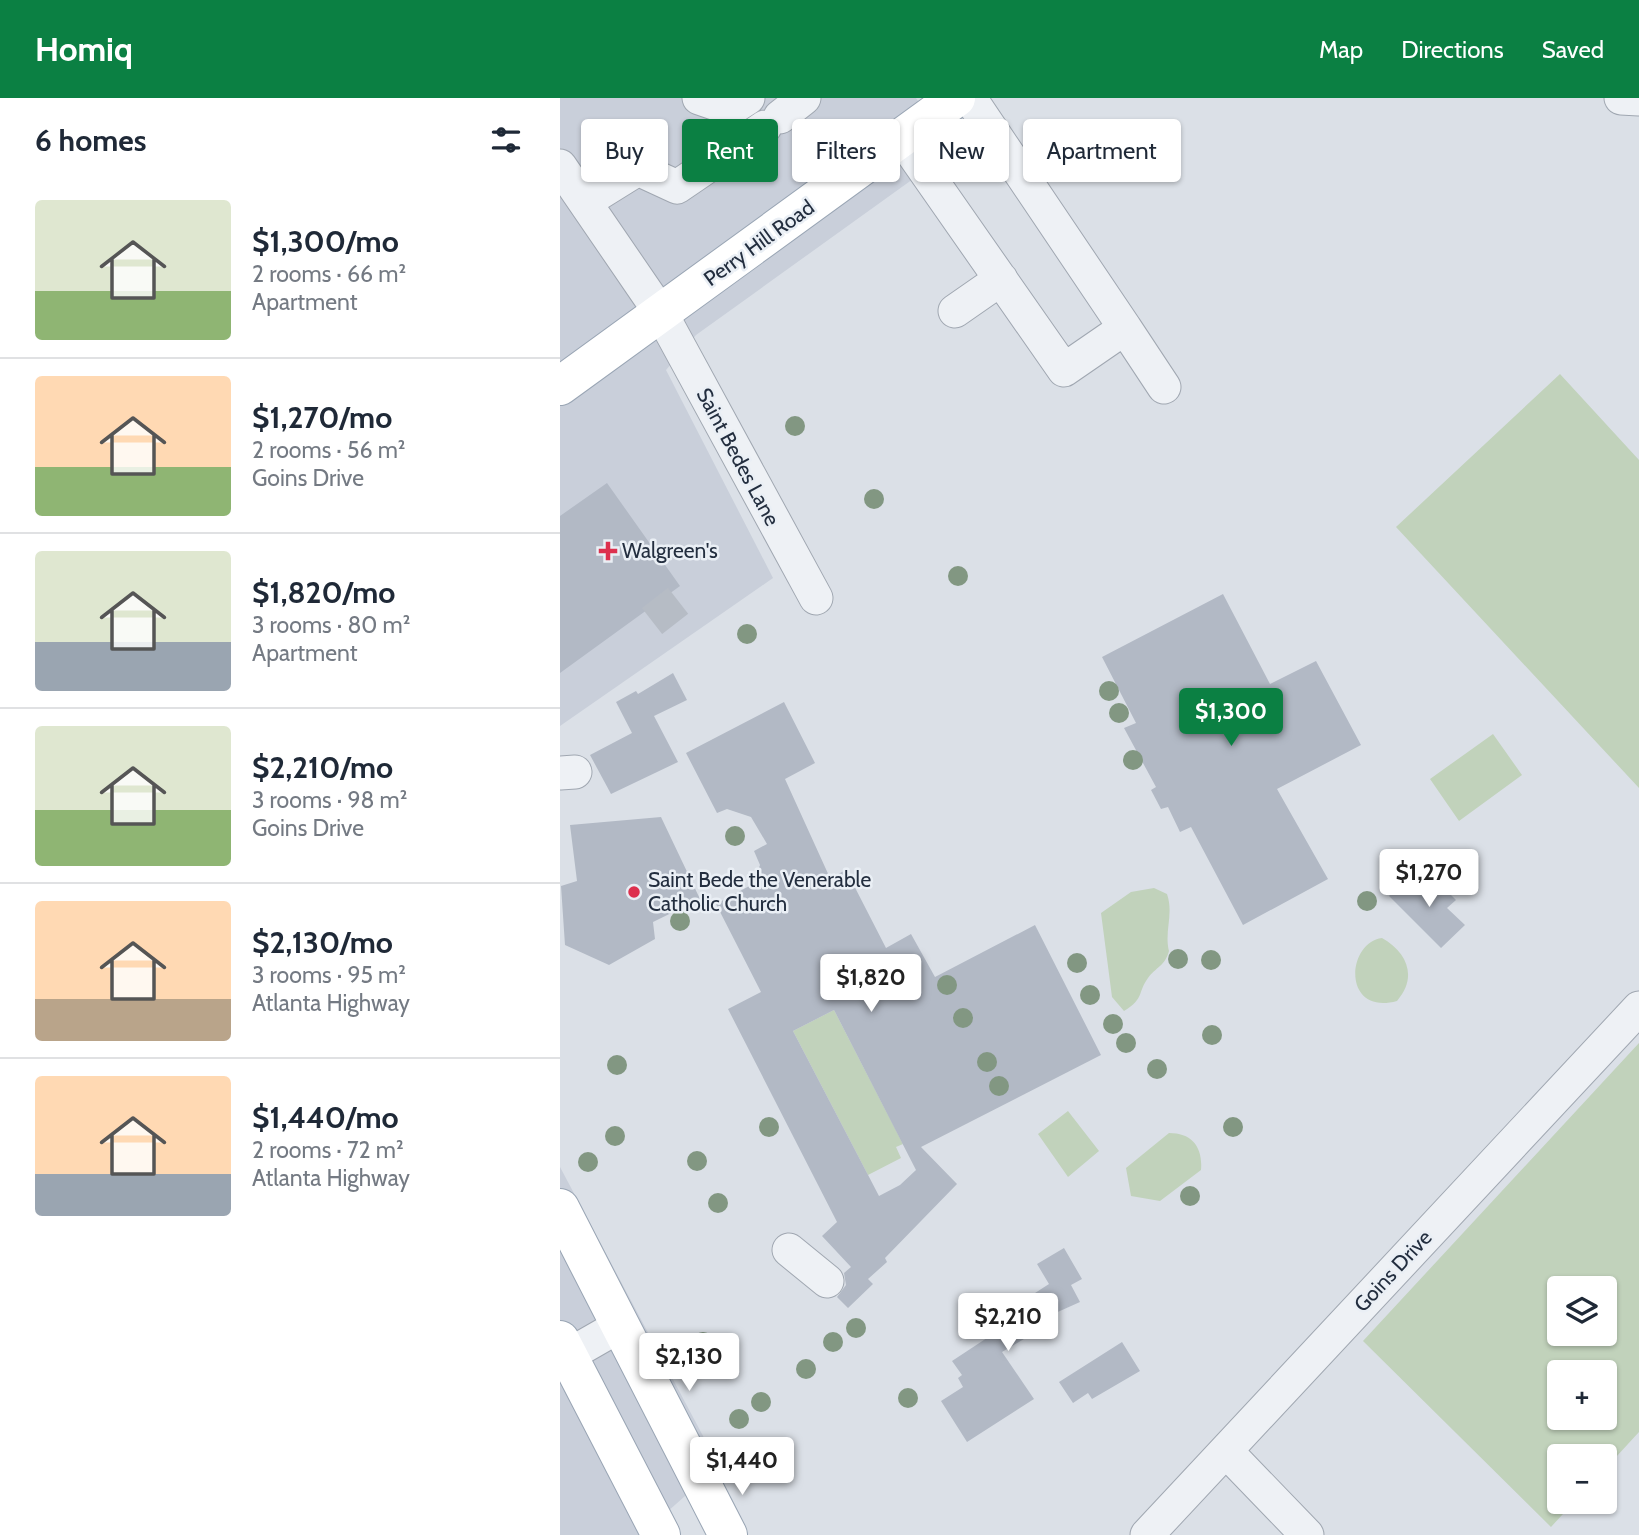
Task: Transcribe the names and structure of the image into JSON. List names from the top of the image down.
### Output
{
  "streets": {
    "main road": ["Perry Hill Road"],
    "street": ["Saint Bedes Lane", "Goins Drive"]
  },
  "crossings": [
    ["Perry Hill Road", "Saint Bedes Lane"]
  ],
  "places": {
    "health": ["Walgreen's"],
    "other": ["Saint Bede the Venerable Catholic Church"]
  },
  "page": {
    "header": "Homiq",
    "nav": ["Map", "Directions", "Saved"],
    "heading": "6 homes",
    "chip": [
      "Buy",
      "Rent",
      "Filters",
      "New",
      "Apartment"
    ],
    "list": [
      {
        "name": "$1,300/mo",
        "note": "2 rooms · 66 m² · Apartment"
      },
      {
        "name": "$1,270/mo",
        "note": "2 rooms · 56 m² · Goins Drive"
      },
      {
        "name": "$1,820/mo",
        "note": "3 rooms · 80 m² · Apartment"
      },
      {
        "name": "$2,210/mo",
        "note": "3 rooms · 98 m² · Goins Drive"
      },
      {
        "name": "$2,130/mo",
        "note": "3 rooms · 95 m² · Atlanta Highway"
      },
      {
        "name": "$1,440/mo",
        "note": "2 rooms · 72 m² · Atlanta Highway"
      }
    ],
    "price": [
      "$1,300",
      "$1,270",
      "$1,820",
      "$2,210",
      "$2,130",
      "$1,440"
    ],
    "map_buttons": ["+", "−"]
  }
}
